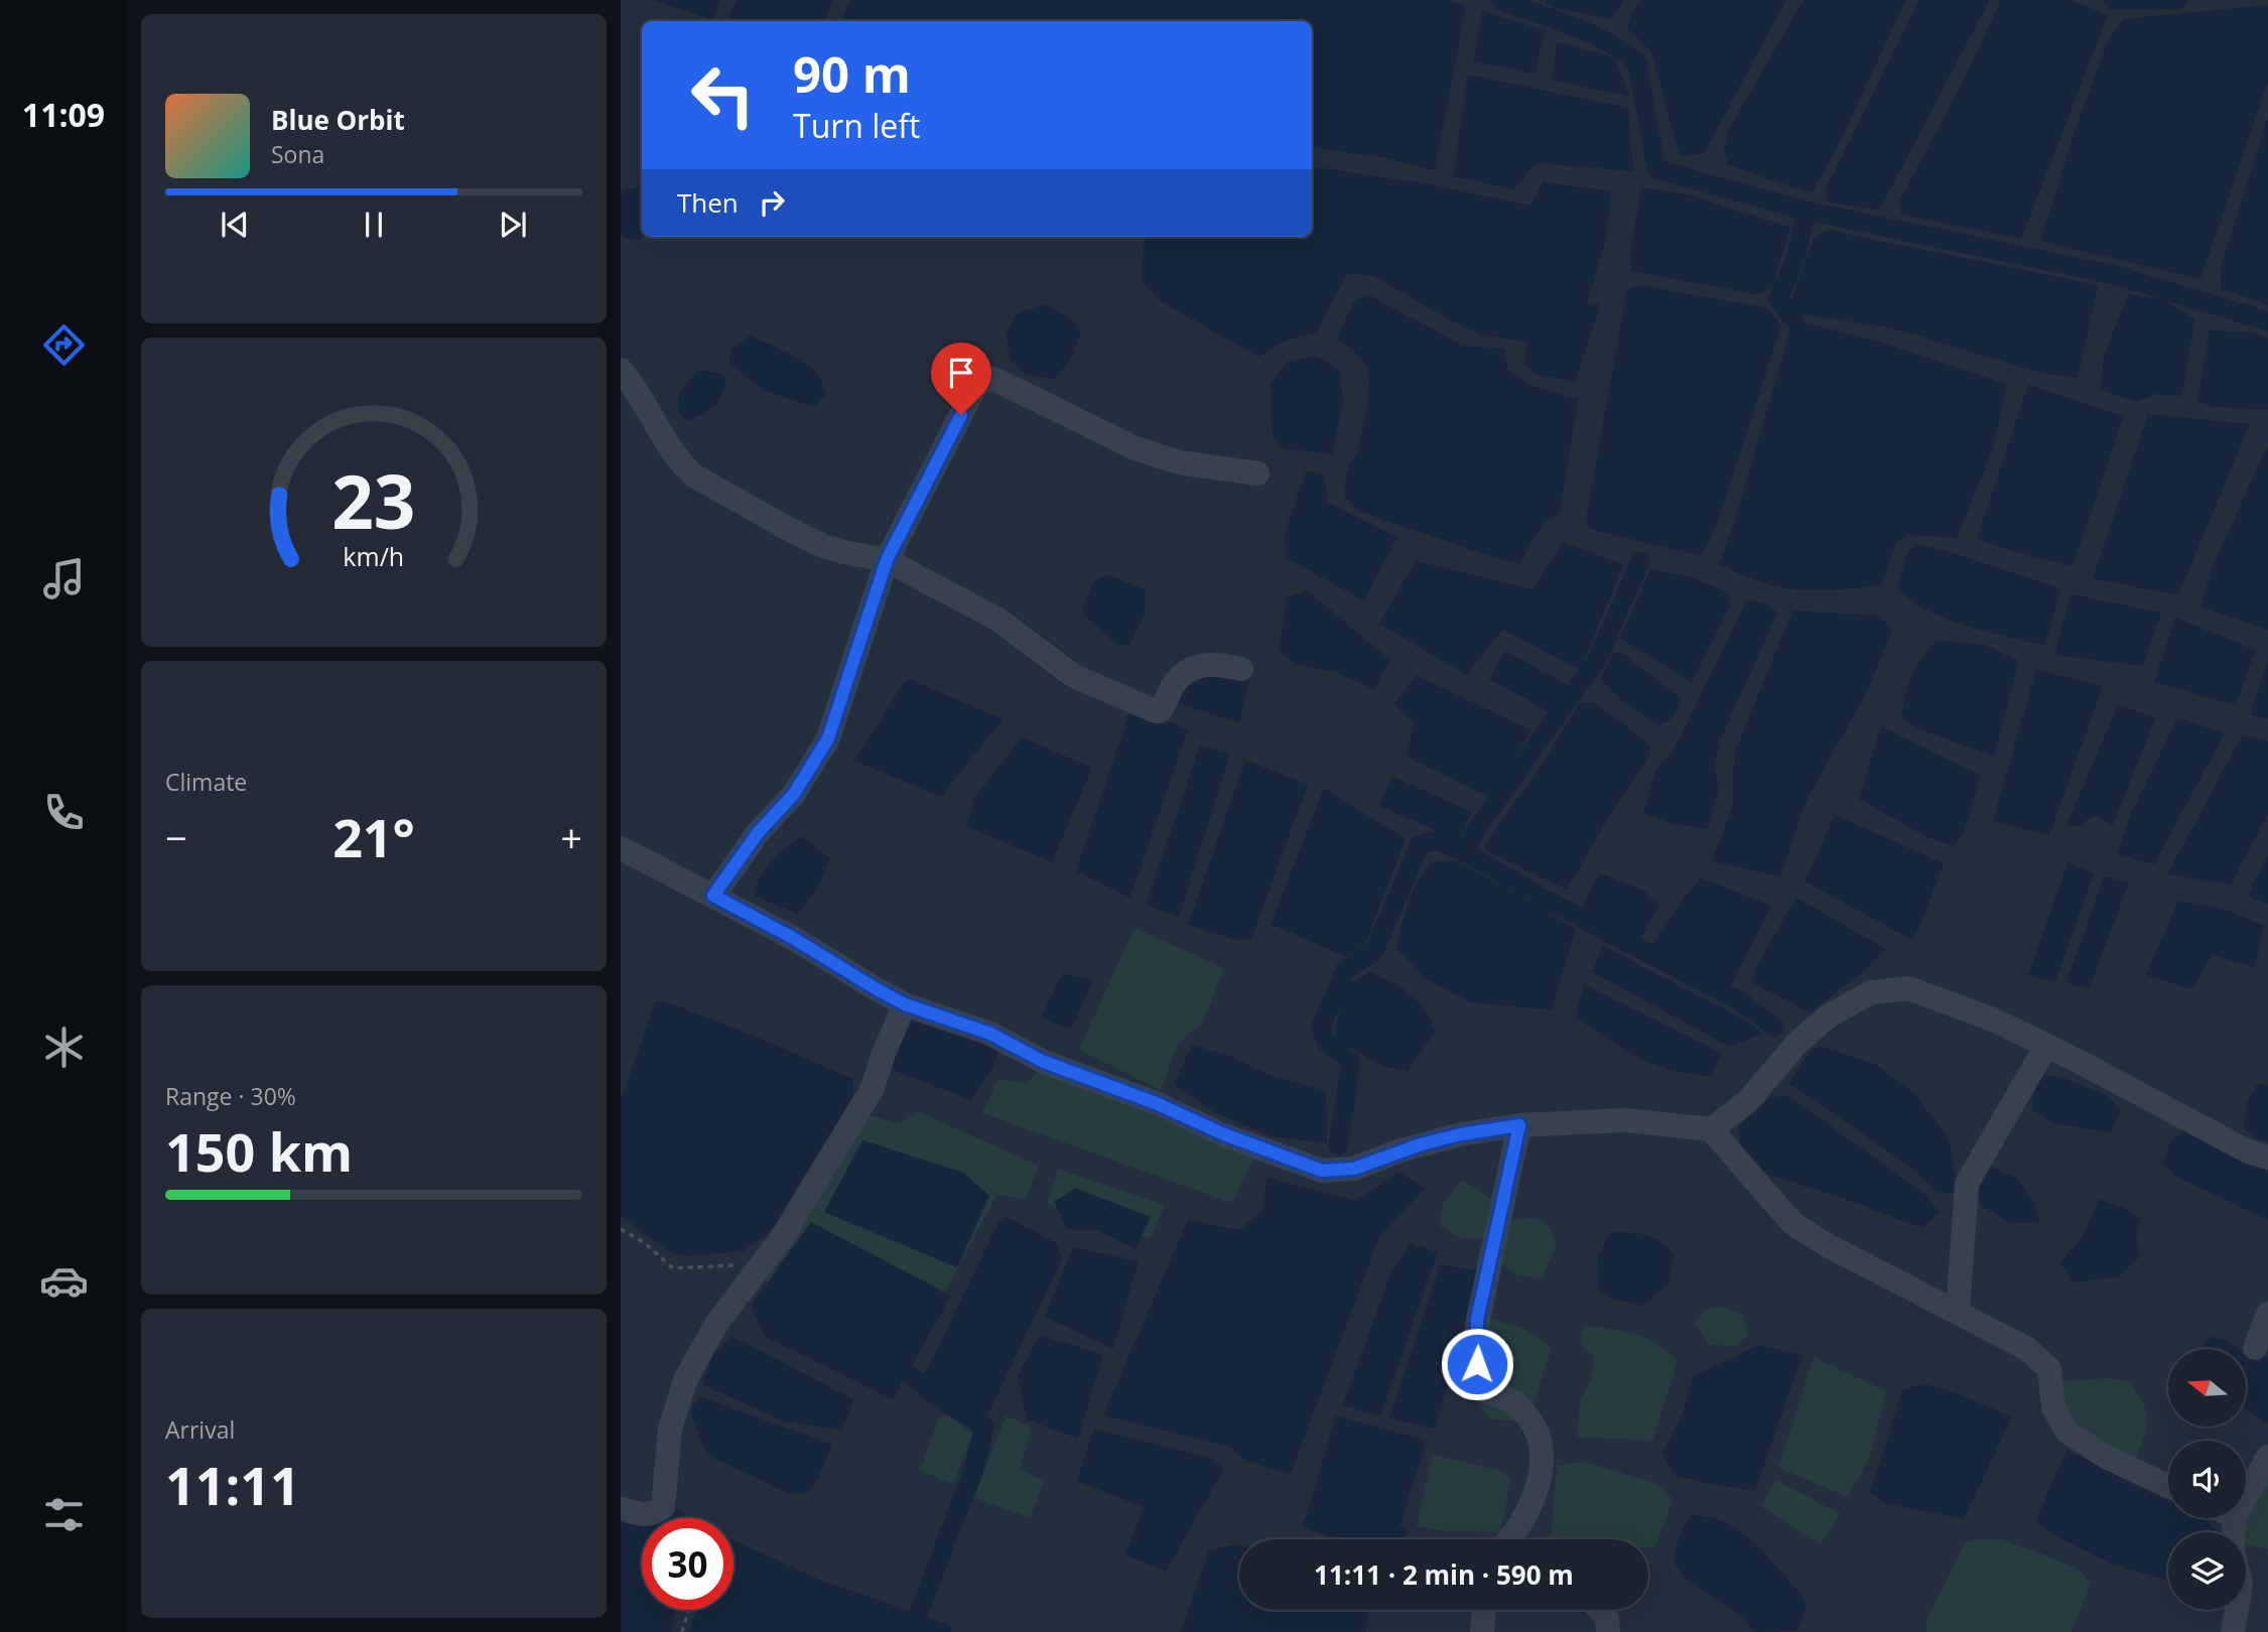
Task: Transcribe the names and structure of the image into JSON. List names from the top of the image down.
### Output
{
  "north": "left",
  "page": {
    "tabs": "11:09",
    "turn": ["90 m", "Turn left"],
    "song": ["Blue Orbit", "Sona"],
    "then": "Then",
    "tile": [
      "Climate",
      ["Range · 30%", "150 km"],
      ["Arrival", "11:11"]
    ],
    "heat": ["−", "21°", "+"],
    "limit": "30",
    "trip": "11:11 · 2 min · 590 m",
    "gauge": ["23", "km/h"]
  }
}
